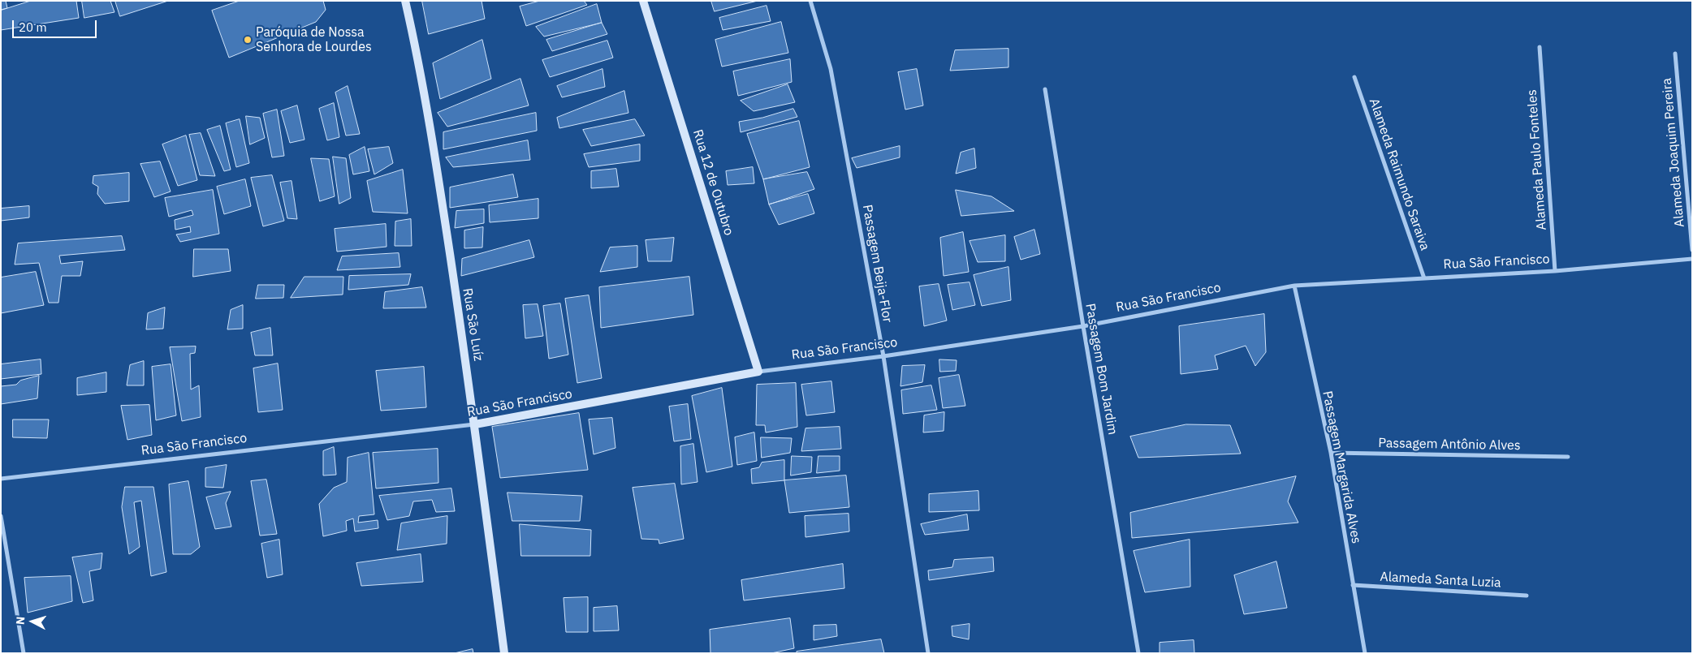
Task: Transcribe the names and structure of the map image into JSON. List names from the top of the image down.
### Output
{
  "streets": {
    "main road": ["Rua 12 de Outubro", "Rua São Francisco", "Rua São Luíz"],
    "street": [
      "Alameda Joaquim Pereira",
      "Alameda Paulo Fonteles",
      "Alameda Raimundo Saraiva",
      "Passagem Beija-Flor",
      "Passagem Bom Jardim",
      "Passagem Antônio Alves",
      "Passagem Margarida Alves",
      "Alameda Santa Luzia"
    ]
  },
  "crossings": [
    ["Alameda Paulo Fonteles", "Rua São Francisco"],
    ["Alameda Raimundo Saraiva", "Rua São Francisco"],
    ["Rua 12 de Outubro", "Rua São Francisco"],
    ["Rua São Francisco", "Passagem Beija-Flor"],
    ["Rua São Francisco", "Rua São Luíz"],
    ["Rua São Francisco", "Passagem Bom Jardim"],
    ["Rua São Francisco", "Passagem Margarida Alves"],
    ["Passagem Antônio Alves", "Passagem Margarida Alves"],
    ["Passagem Margarida Alves", "Alameda Santa Luzia"]
  ],
  "places": ["Paróquia de Nossa Senhora de Lourdes"],
  "scale_bar": "20 m",
  "north": "left"
}
